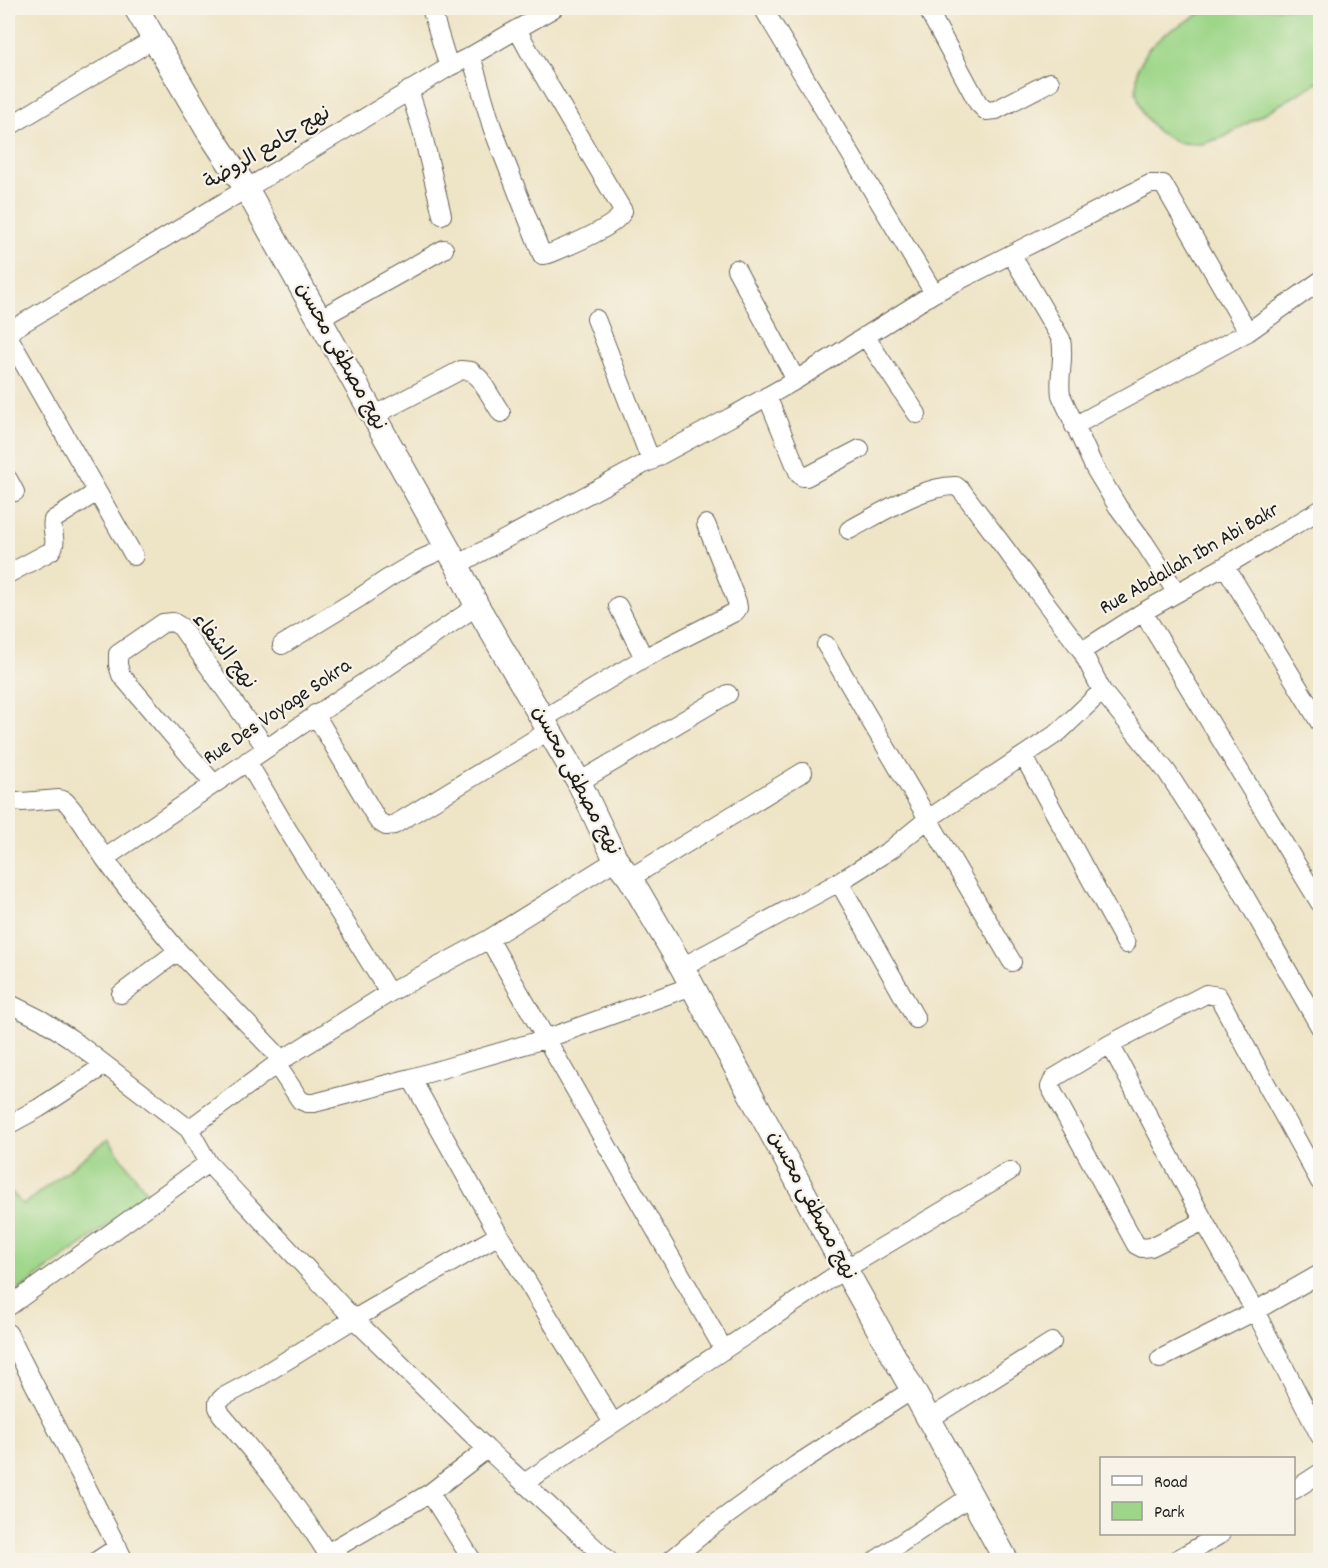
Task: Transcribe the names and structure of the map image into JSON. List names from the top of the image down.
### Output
{
  "streets": {
    "main road": ["نهج مصطفى محسن"],
    "street": [
      "نهج جامع الروضة",
      "Rue Abdallah Ibn Abi Bakr",
      "نهج الشفاء",
      "Rue Des Voyage Sokra"
    ]
  },
  "crossings": [
    ["نهج جامع الروضة", "نهج مصطفى محسن"],
    ["نهج مصطفى محسن", "Rue Des Voyage Sokra"],
    ["نهج الشفاء", "Rue Des Voyage Sokra"]
  ],
  "legend": ["Road", "Park"]
}
